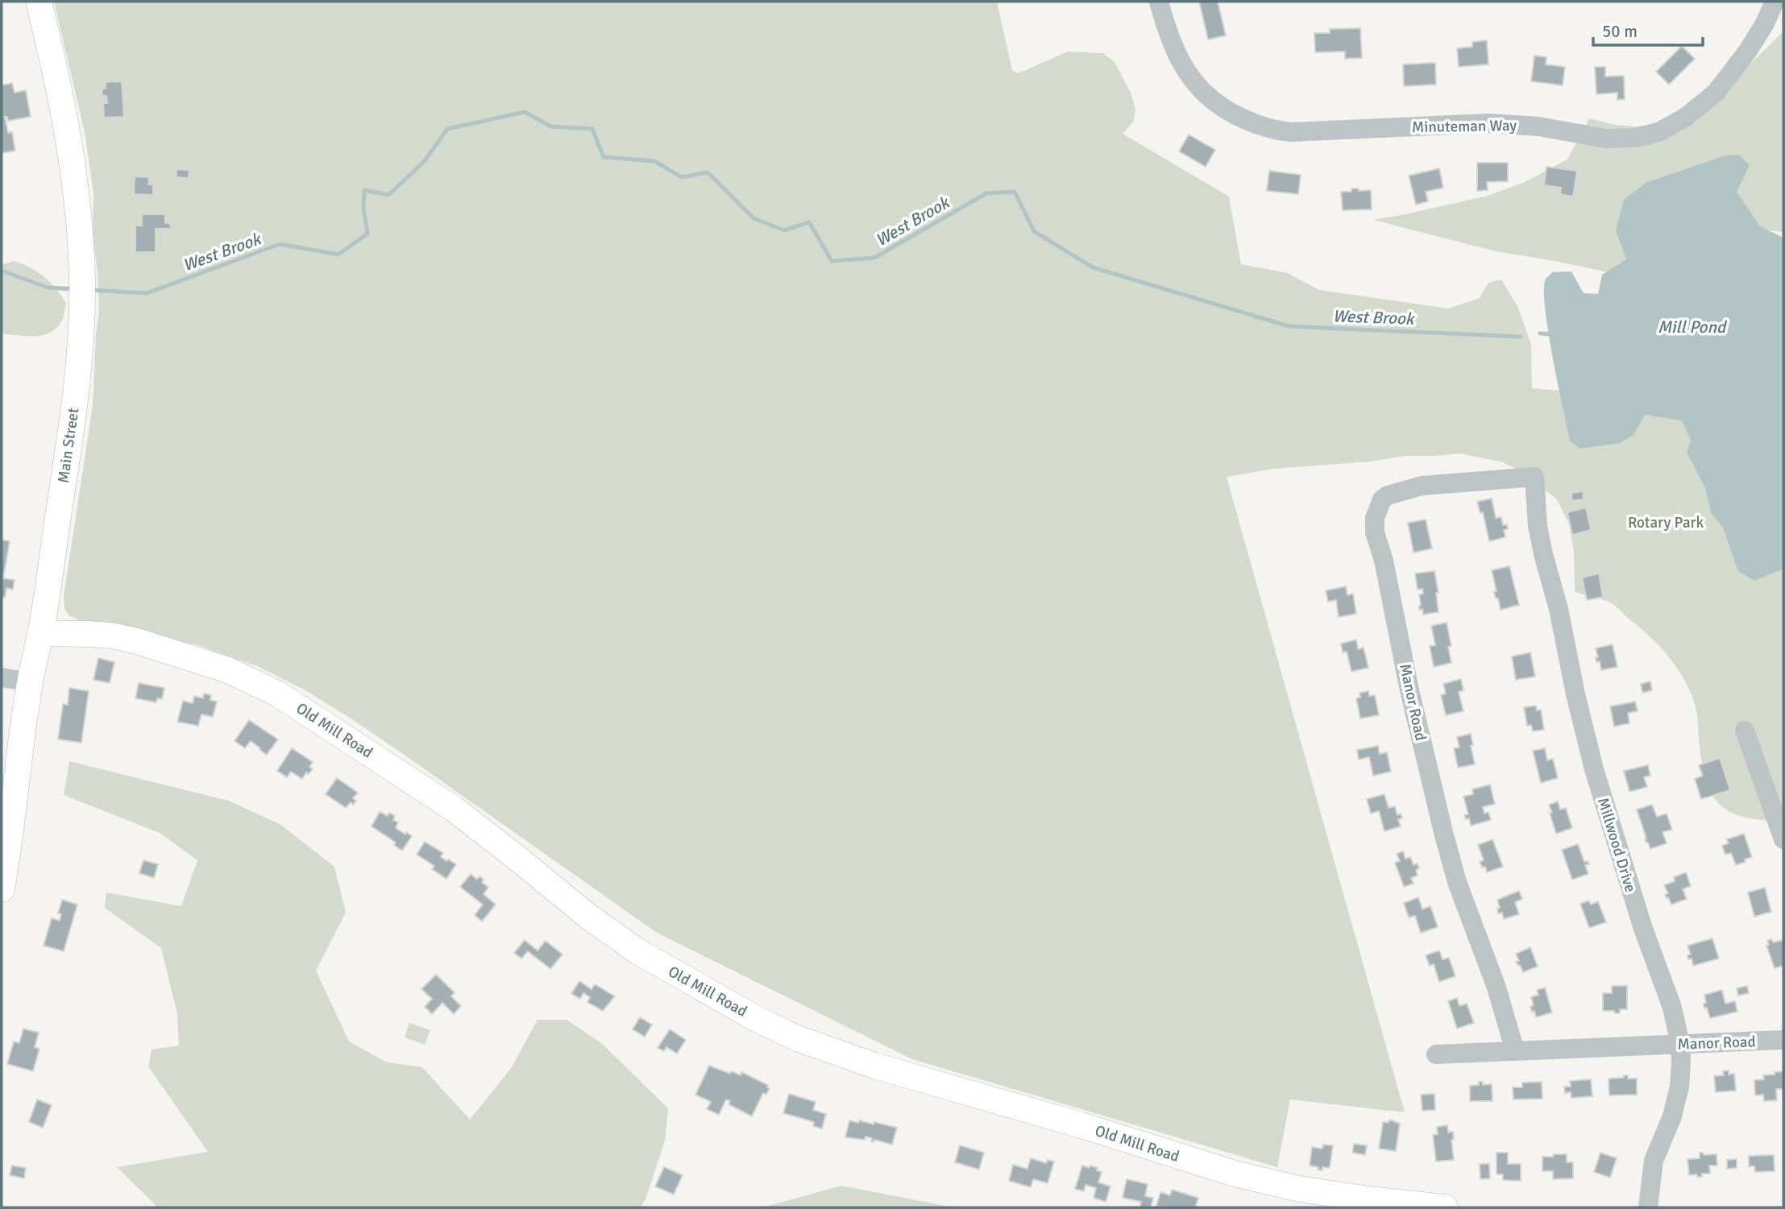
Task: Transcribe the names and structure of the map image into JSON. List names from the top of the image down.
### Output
{
  "streets": {
    "main road": ["Main Street", "Old Mill Road"],
    "street": ["Minuteman Way", "Manor Road", "Millwood Drive"]
  },
  "crossings": [
    ["Main Street", "Old Mill Road"],
    ["Manor Road", "Millwood Drive"]
  ],
  "water": ["West Brook", "Mill Pond"],
  "parks": ["Rotary Park"],
  "scale_bar": "50 m"
}
